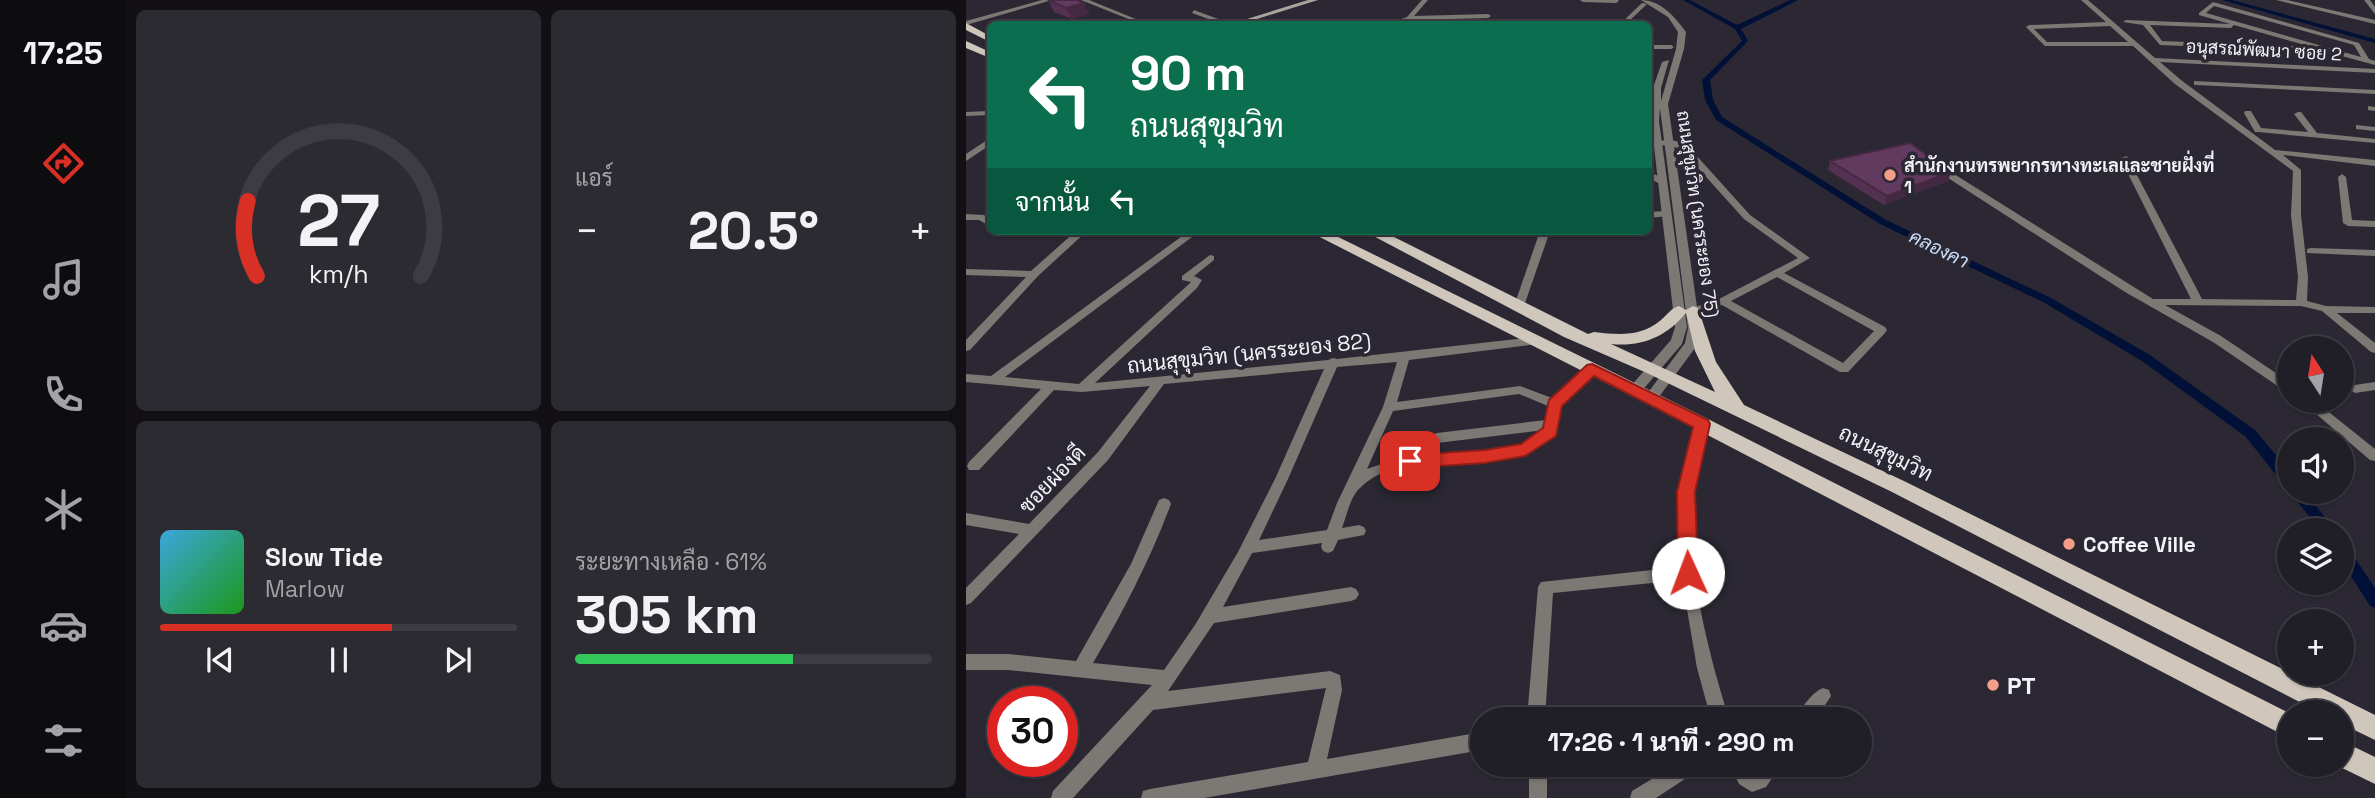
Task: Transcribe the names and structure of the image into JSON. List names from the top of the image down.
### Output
{
  "streets": {
    "main road": ["ถนนสุขุมวิท"],
    "street": [
      "อนุสรณ์พัฒนา ซอย 2",
      "ถนนสุขุมวิท (นครระยอง 75)",
      "ถนนสุขุมวิท (นครระยอง 82)",
      "ซอยผ่องดี"
    ]
  },
  "crossings": [
    ["ถนนสุขุมวิท (นครระยอง 75)", "ถนนสุขุมวิท"],
    ["ถนนสุขุมวิท (นครระยอง 82)", "ซอยผ่องดี"]
  ],
  "water": ["คลองคา"],
  "places": ["สำนักงานทรพยากรทางทะเลและชายฝั่งที่ 1", "Coffee Ville", "PT"],
  "north": "top",
  "page": {
    "tabs": "17:25",
    "tile": [
      "แอร์",
      ["ระยะทางเหลือ · 61%", "305 km"]
    ],
    "turn": ["90 m", "ถนนสุขุมวิท"],
    "then": "จากนั้น",
    "heat": ["−", "20.5°", "+"],
    "map_buttons": ["+", "−"],
    "song": ["Slow Tide", "Marlow"],
    "limit": "30",
    "trip": "17:26 · 1 นาที · 290 m",
    "gauge": ["27", "km/h"]
  }
}
